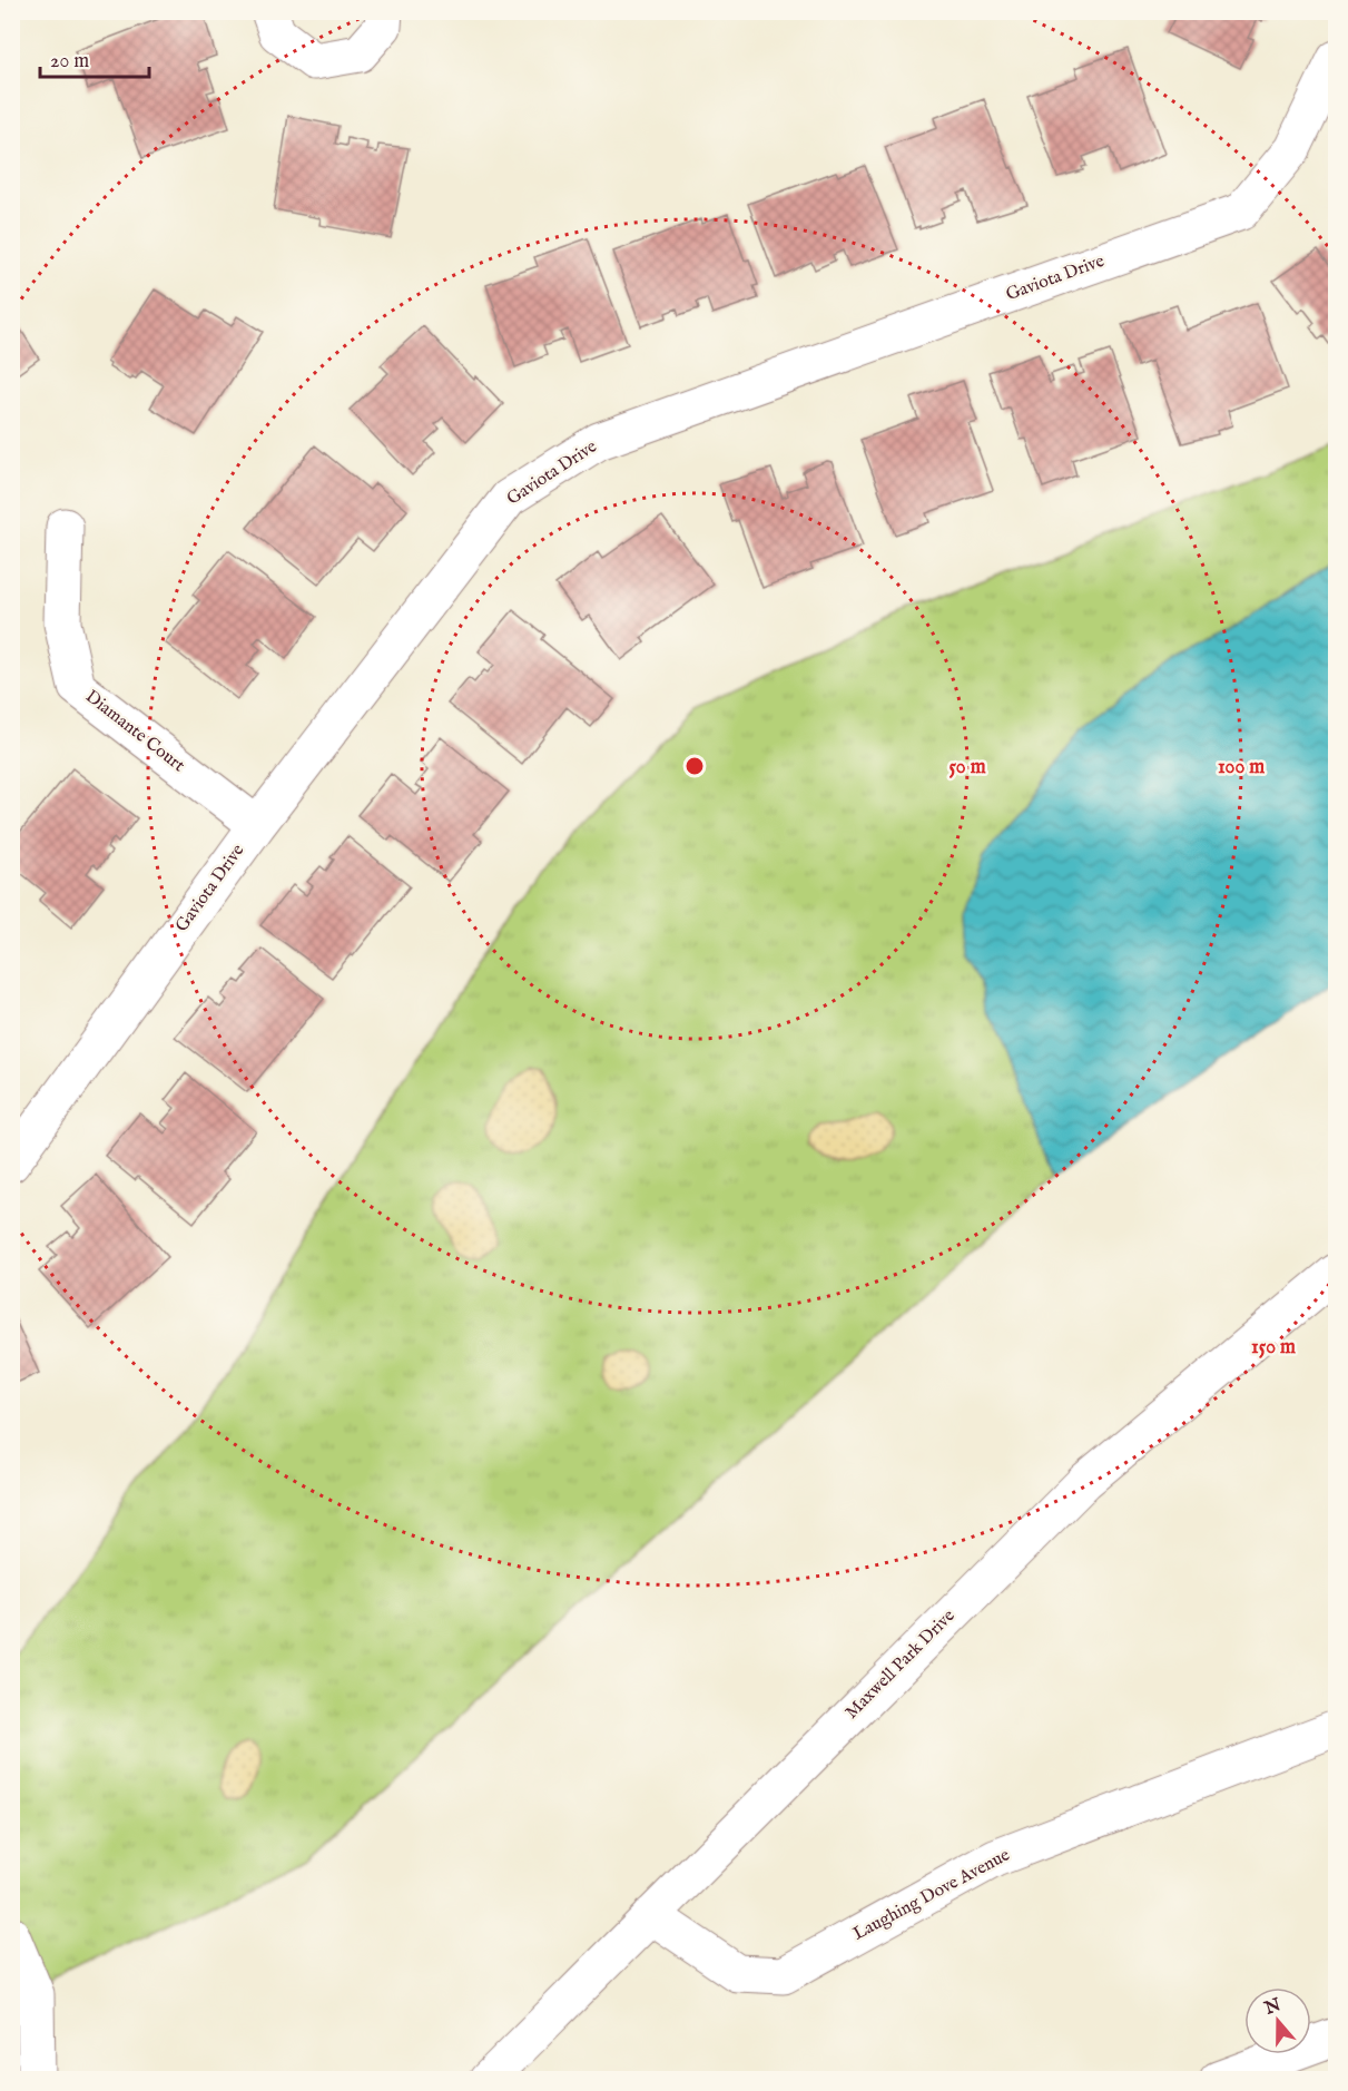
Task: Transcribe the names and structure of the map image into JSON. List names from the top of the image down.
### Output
{
  "streets": {
    "street": [
      "Gaviota Drive",
      "Diamante Court",
      "Maxwell Park Drive",
      "Laughing Dove Avenue"
    ]
  },
  "crossings": [
    ["Gaviota Drive", "Diamante Court"],
    ["Maxwell Park Drive", "Laughing Dove Avenue"]
  ],
  "scale_bar": "20 m",
  "north": "top",
  "rings": ["50 m", "100 m", "150 m"]
}
